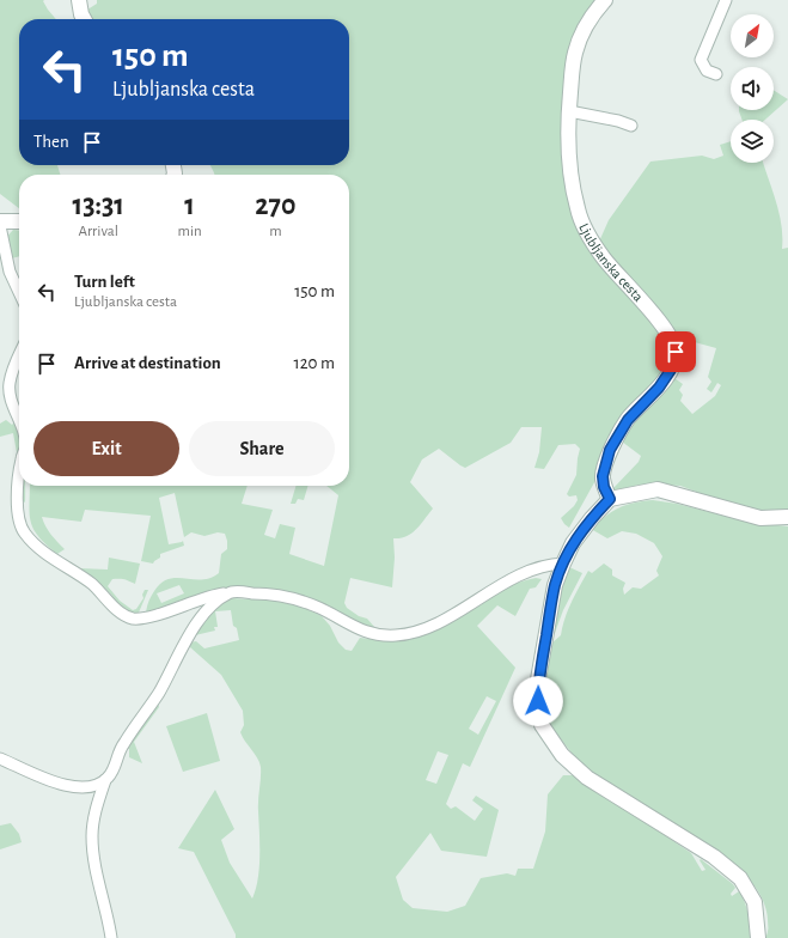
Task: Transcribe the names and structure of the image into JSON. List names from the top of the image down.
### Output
{
  "streets": {
    "street": ["Ljubljanska cesta"]
  },
  "north": "top right",
  "page": {
    "turn": ["150 m", "Ljubljanska cesta"],
    "then": "Then",
    "eta": [
      "13:31",
      "Arrival",
      "1",
      "min",
      "270",
      "m"
    ],
    "list": [
      {
        "name": "Turn left",
        "note": "Ljubljanska cesta",
        "value": "150 m"
      },
      {
        "name": "Arrive at destination",
        "value": "120 m"
      }
    ],
    "buttons": ["Exit", "Share"]
  }
}
